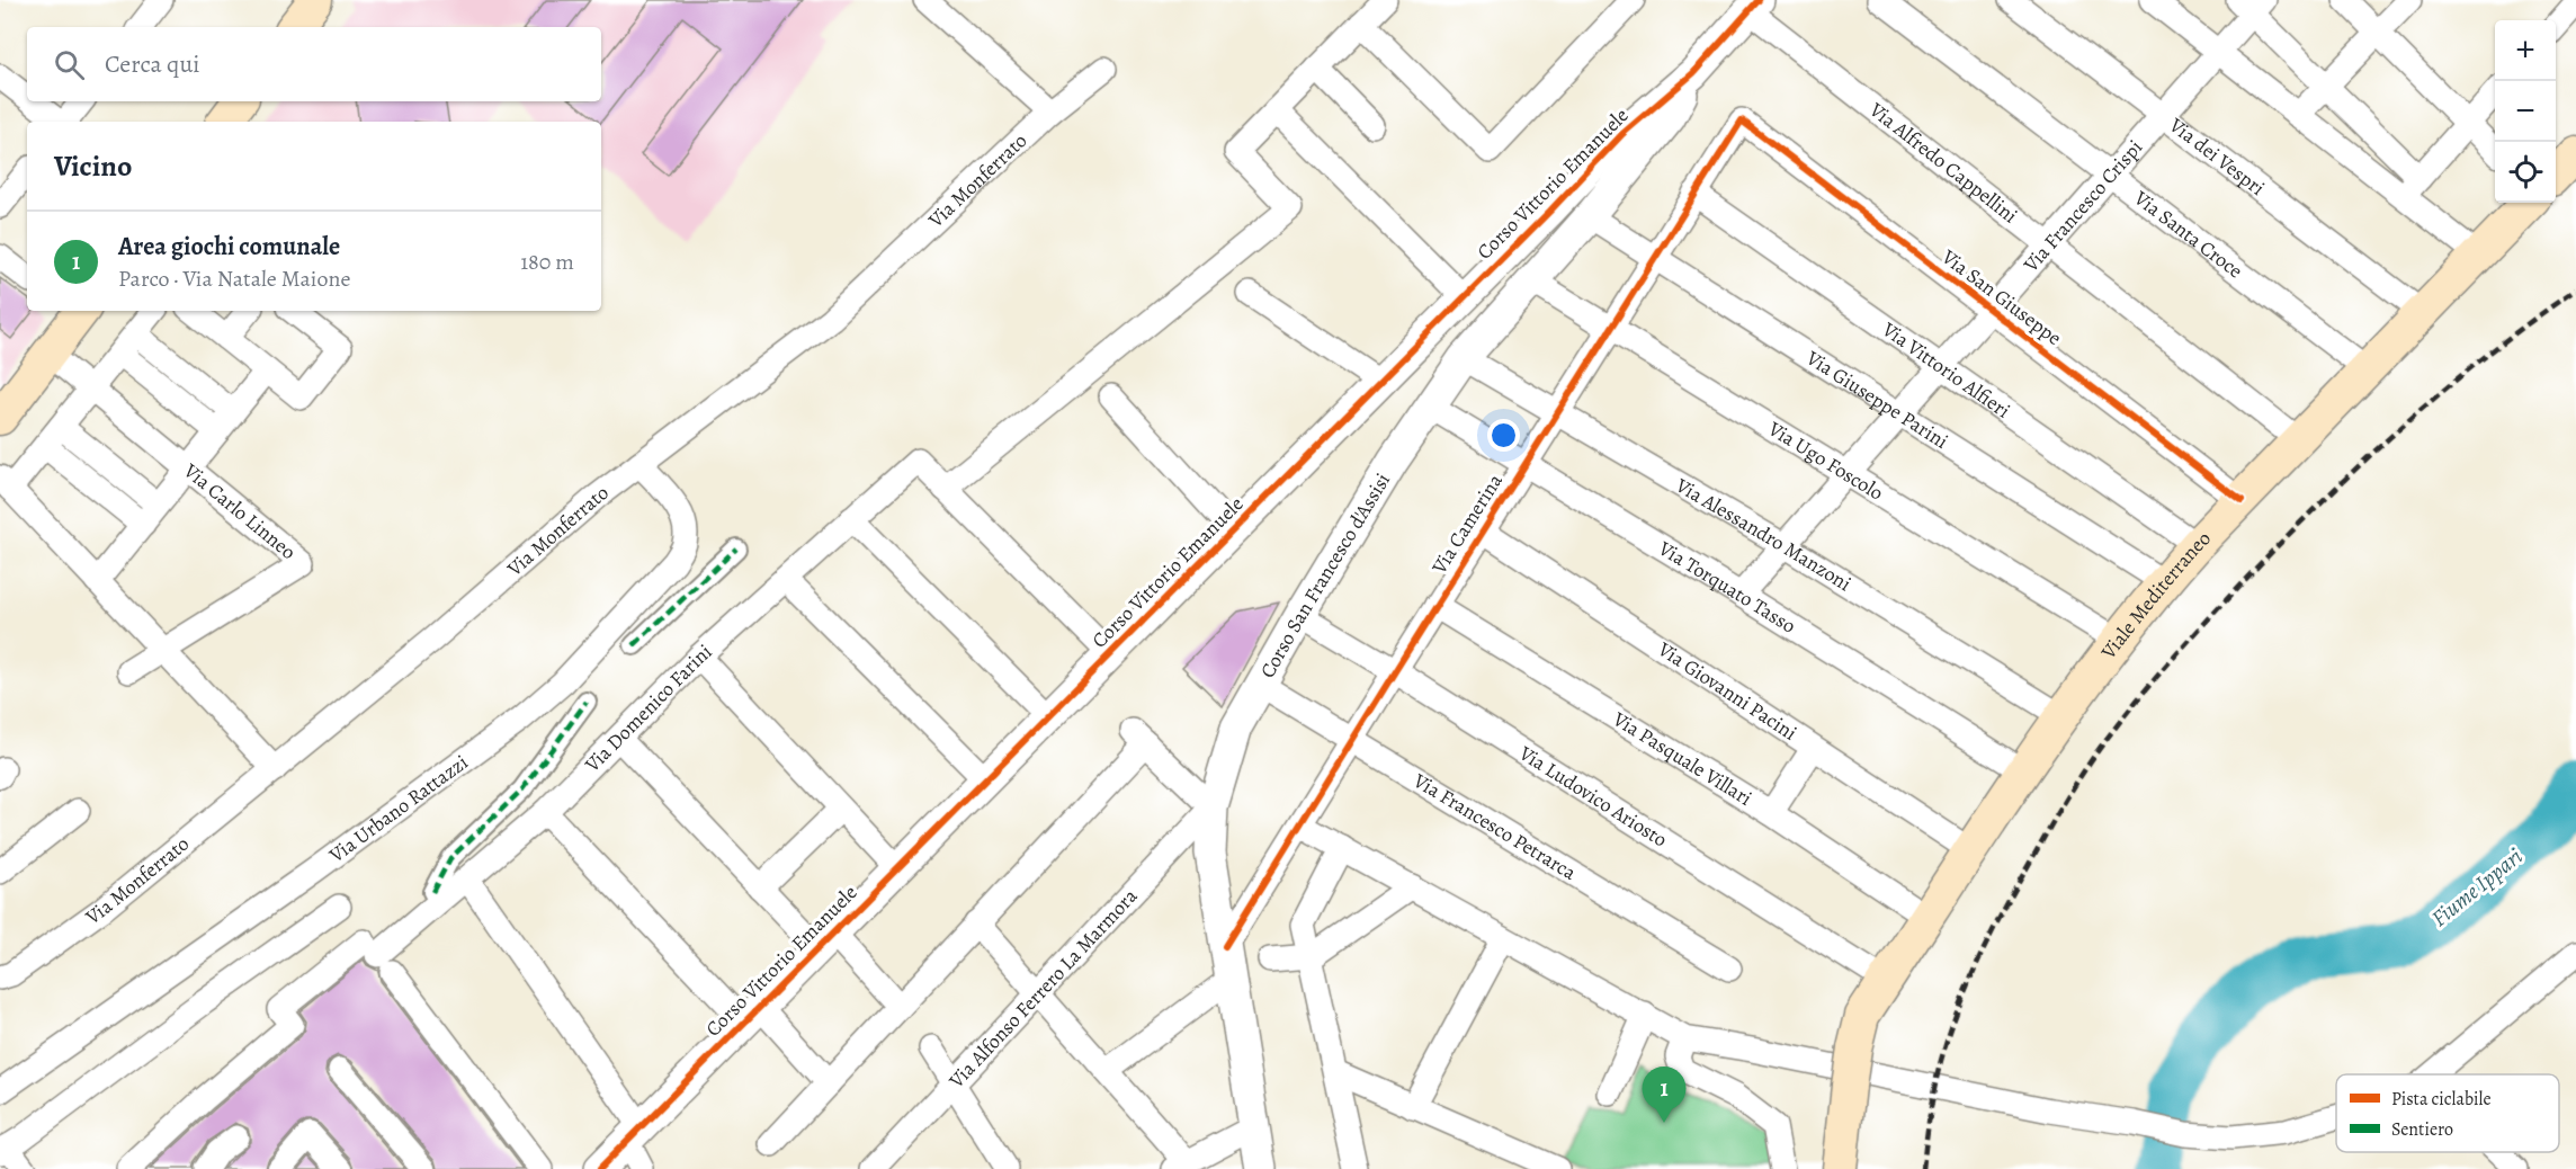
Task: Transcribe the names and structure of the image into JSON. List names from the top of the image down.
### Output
{
  "streets": {
    "main road": ["Viale Mediterraneo"],
    "street": [
      "Via dei Vespri",
      "Via Alfredo Cappellini",
      "Via Monferrato",
      "Corso Vittorio Emanuele",
      "Via Francesco Crispi",
      "Via Santa Croce",
      "Via San Giuseppe",
      "Via Vittorio Alfieri",
      "Via Giuseppe Parini",
      "Via Ugo Foscolo",
      "Via Carlo Linneo",
      "Via Camerina",
      "Via Alessandro Manzoni",
      "Corso San Francesco d'Assisi",
      "Via Torquato Tasso",
      "Via Giovanni Pacini",
      "Via Domenico Farini",
      "Via Pasquale Villari",
      "Via Ludovico Ariosto",
      "Via Urbano Rattazzi",
      "Via Francesco Petrarca",
      "Via Alfonso Ferrero La Marmora"
    ]
  },
  "crossings": [
    ["Via dei Vespri", "Via Francesco Crispi"],
    ["Via dei Vespri", "Viale Mediterraneo"],
    ["Via Alfredo Cappellini", "Corso Vittorio Emanuele"],
    ["Via Alfredo Cappellini", "Via Francesco Crispi"],
    ["Via Alfredo Cappellini", "Viale Mediterraneo"],
    ["Via Monferrato", "Via Urbano Rattazzi"],
    ["Corso Vittorio Emanuele", "Corso San Francesco d'Assisi"],
    ["Via Francesco Crispi", "Via Santa Croce"],
    ["Via Francesco Crispi", "Via San Giuseppe"],
    ["Via Francesco Crispi", "Via Vittorio Alfieri"],
    ["Via Francesco Crispi", "Via Giuseppe Parini"],
    ["Via Francesco Crispi", "Via Ugo Foscolo"],
    ["Via Francesco Crispi", "Via Alessandro Manzoni"],
    ["Via Francesco Crispi", "Via Torquato Tasso"],
    ["Via Santa Croce", "Viale Mediterraneo"],
    ["Via San Giuseppe", "Via Camerina"],
    ["Via San Giuseppe", "Viale Mediterraneo"],
    ["Via Vittorio Alfieri", "Via Camerina"],
    ["Via Vittorio Alfieri", "Viale Mediterraneo"],
    ["Via Giuseppe Parini", "Via Camerina"],
    ["Via Giuseppe Parini", "Corso San Francesco d'Assisi"],
    ["Via Giuseppe Parini", "Viale Mediterraneo"],
    ["Via Ugo Foscolo", "Via Camerina"],
    ["Via Ugo Foscolo", "Corso San Francesco d'Assisi"],
    ["Via Ugo Foscolo", "Viale Mediterraneo"],
    ["Via Camerina", "Via Alessandro Manzoni"],
    ["Via Camerina", "Corso San Francesco d'Assisi"],
    ["Via Camerina", "Via Torquato Tasso"],
    ["Via Camerina", "Via Giovanni Pacini"],
    ["Via Camerina", "Via Pasquale Villari"],
    ["Via Camerina", "Via Ludovico Ariosto"],
    ["Via Camerina", "Via Francesco Petrarca"],
    ["Via Alessandro Manzoni", "Corso San Francesco d'Assisi"],
    ["Via Alessandro Manzoni", "Viale Mediterraneo"],
    ["Corso San Francesco d'Assisi", "Via Torquato Tasso"],
    ["Corso San Francesco d'Assisi", "Via Ludovico Ariosto"],
    ["Corso San Francesco d'Assisi", "Via Francesco Petrarca"],
    ["Corso San Francesco d'Assisi", "Via Alfonso Ferrero La Marmora"],
    ["Via Torquato Tasso", "Viale Mediterraneo"],
    ["Viale Mediterraneo", "Via Giovanni Pacini"],
    ["Viale Mediterraneo", "Via Pasquale Villari"],
    ["Viale Mediterraneo", "Via Ludovico Ariosto"]
  ],
  "water": ["Fiume Ippari"],
  "legend": ["Pista ciclabile", "Sentiero"],
  "page": {
    "map_buttons": ["+", "−"],
    "search": "Cerca qui",
    "heading": "Vicino",
    "list": [
      {
        "mark": "1",
        "name": "Area giochi comunale",
        "note": "Parco · Via Natale Maione",
        "value": "180 m"
      }
    ],
    "pins": "1"
  }
}
